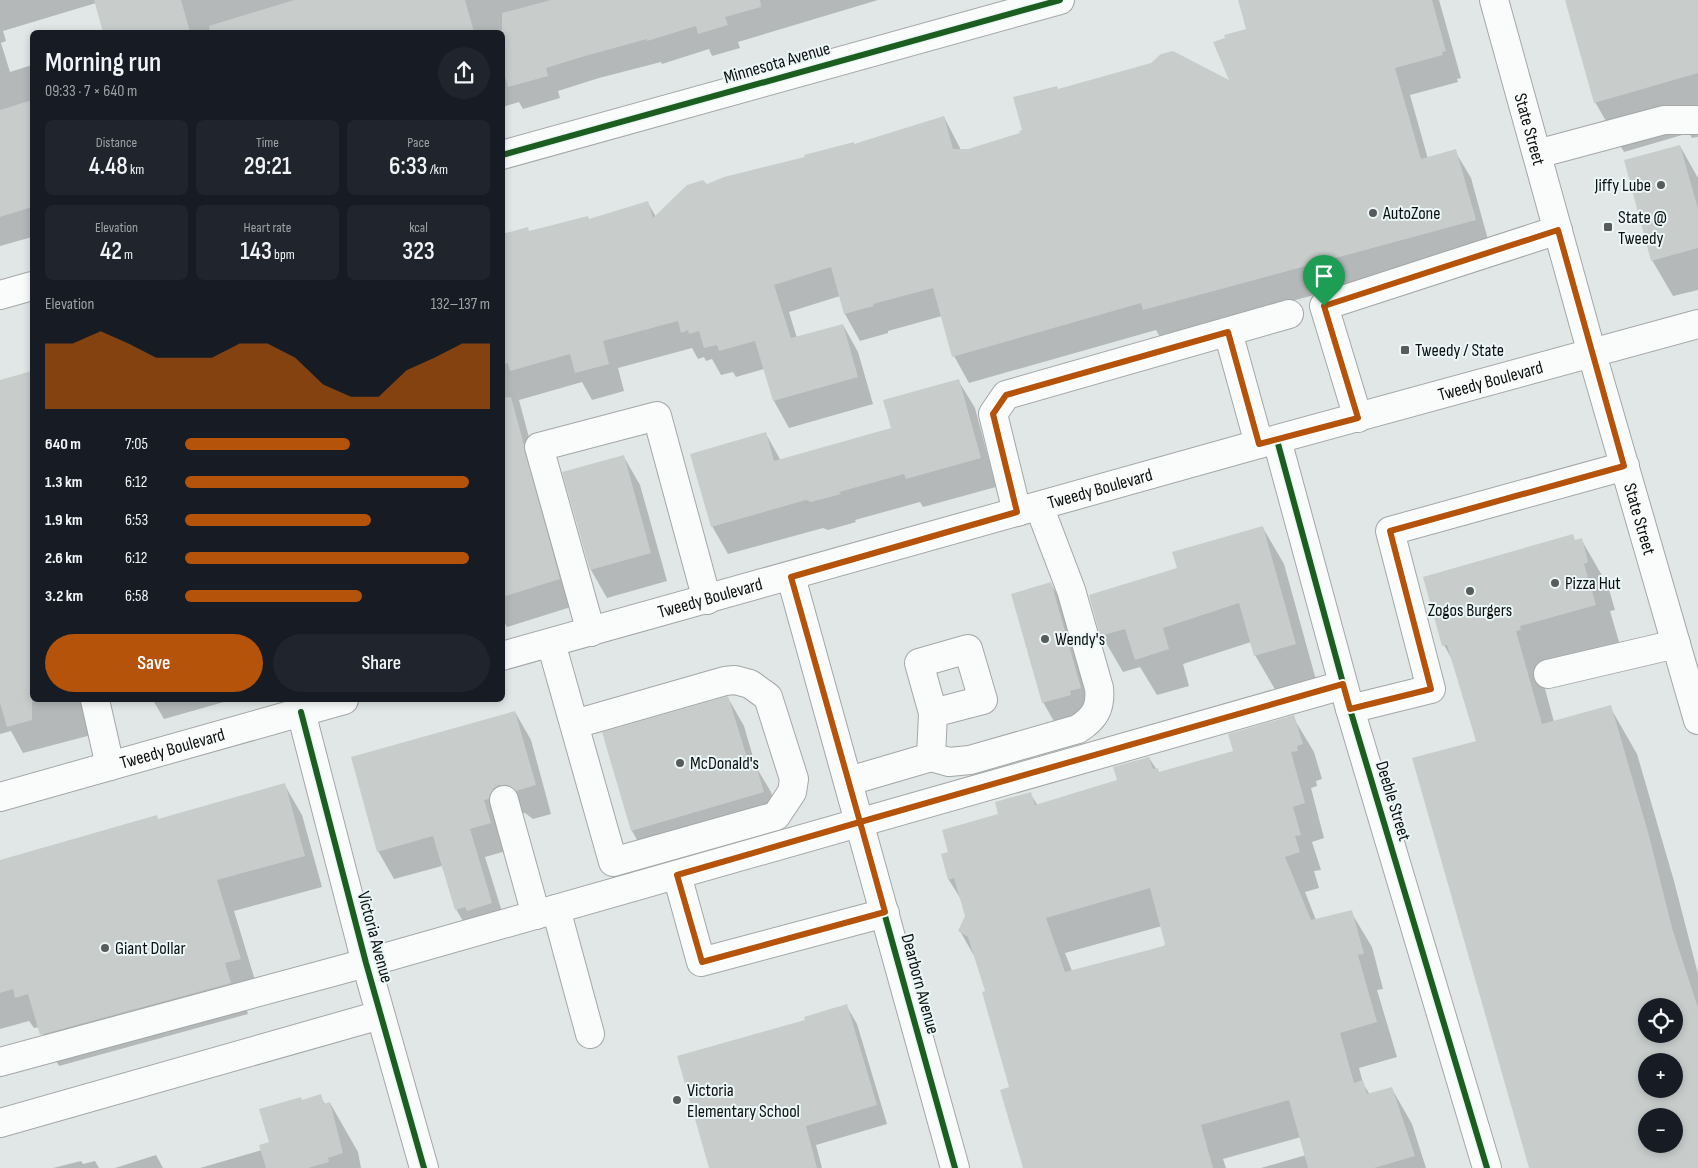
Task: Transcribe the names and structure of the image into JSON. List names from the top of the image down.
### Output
{
  "streets": {
    "street": [
      "Minnesota Avenue",
      "State Street",
      "Tweedy Boulevard",
      "Deeble Street",
      "Victoria Avenue",
      "Dearborn Avenue"
    ]
  },
  "crossings": [
    ["State Street", "Tweedy Boulevard"],
    ["Tweedy Boulevard", "Deeble Street"],
    ["Tweedy Boulevard", "Victoria Avenue"],
    ["Tweedy Boulevard", "Dearborn Avenue"]
  ],
  "places": {
    "other": [
      "Jiffy Lube",
      "AutoZone",
      "Pizza Hut",
      "Zogos Burgers",
      "Wendy's",
      "McDonald's",
      "Giant Dollar",
      "Victoria Elementary School"
    ],
    "transit": ["State @ Tweedy", "Tweedy / State"]
  },
  "page": {
    "heading": ["Morning run", "09:33 · 7 × 640 m"],
    "stats": [
      ["Distance", "4.48 km"],
      ["Time", "29:21"],
      ["Pace", "6:33 /km"],
      ["Elevation", "42 m"],
      ["Heart rate", "143 bpm"],
      ["kcal", "323"]
    ],
    "chart": ["Elevation", "132–137 m"],
    "list": [
      {
        "name": "640 m",
        "note": "7:05"
      },
      {
        "name": "1.3 km",
        "note": "6:12"
      },
      {
        "name": "1.9 km",
        "note": "6:53"
      },
      {
        "name": "2.6 km",
        "note": "6:12"
      },
      {
        "name": "3.2 km",
        "note": "6:58"
      }
    ],
    "buttons": ["Save", "Share"],
    "map_buttons": ["+", "−"]
  }
}
